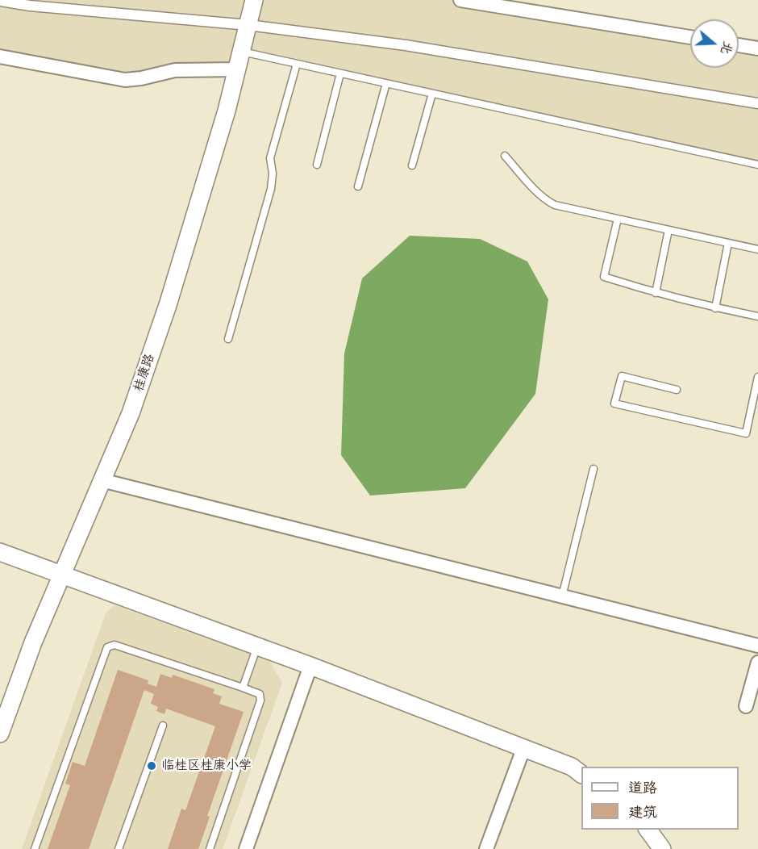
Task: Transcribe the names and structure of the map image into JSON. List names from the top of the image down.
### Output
{
  "streets": {
    "street": ["桂康路"]
  },
  "places": ["临桂区桂康小学"],
  "legend": ["道路", "建筑"],
  "north": "right"
}
